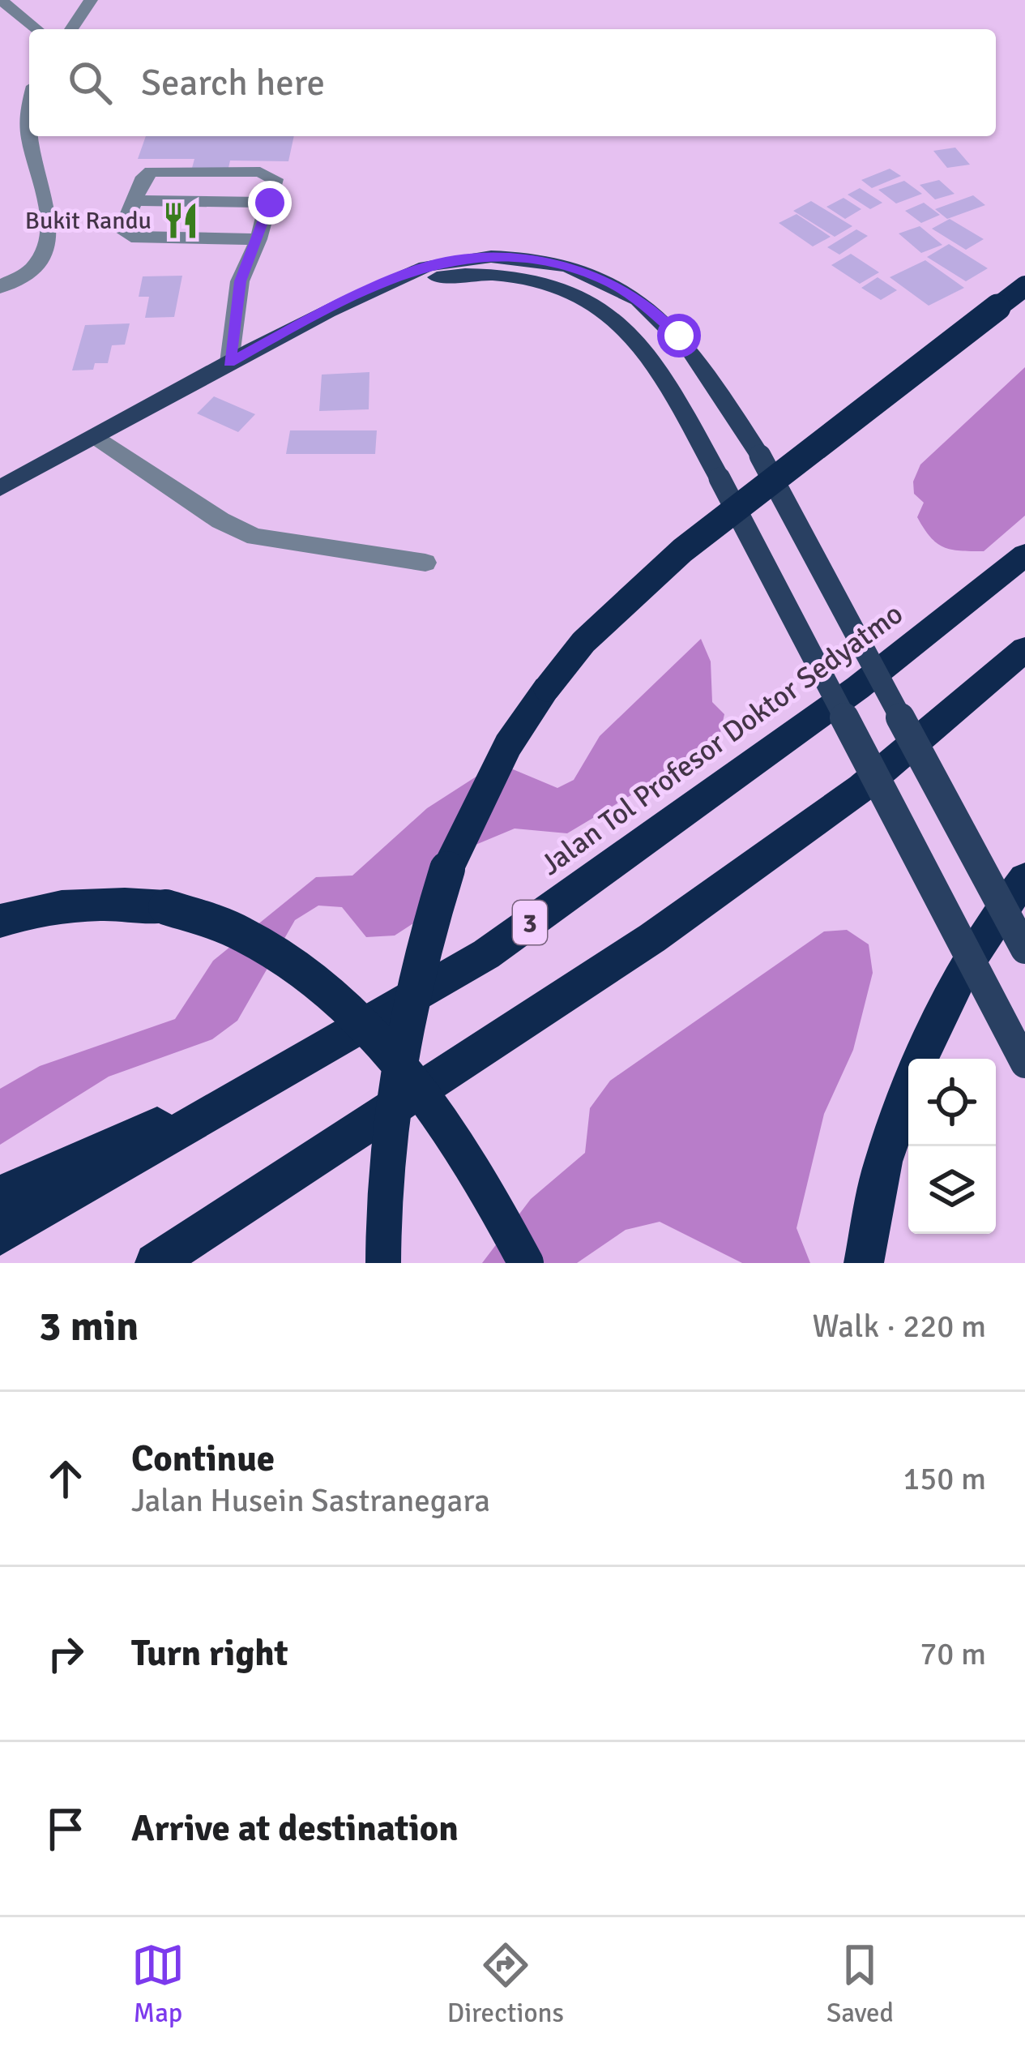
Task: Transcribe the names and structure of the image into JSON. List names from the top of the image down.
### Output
{
  "streets": {
    "highway": ["Jalan Tol Profesor Doktor Sedyatmo", "3"]
  },
  "places": {
    "restaurant": ["Bukit Randu"]
  },
  "page": {
    "search": "Search here",
    "heading": ["3 min", "Walk · 220 m"],
    "list": [
      ["Continue", "Jalan Husein Sastranegara", "150 m"],
      ["Turn right", "70 m"],
      "Arrive at destination"
    ],
    "nav": ["Map", "Directions", "Saved"]
  }
}
